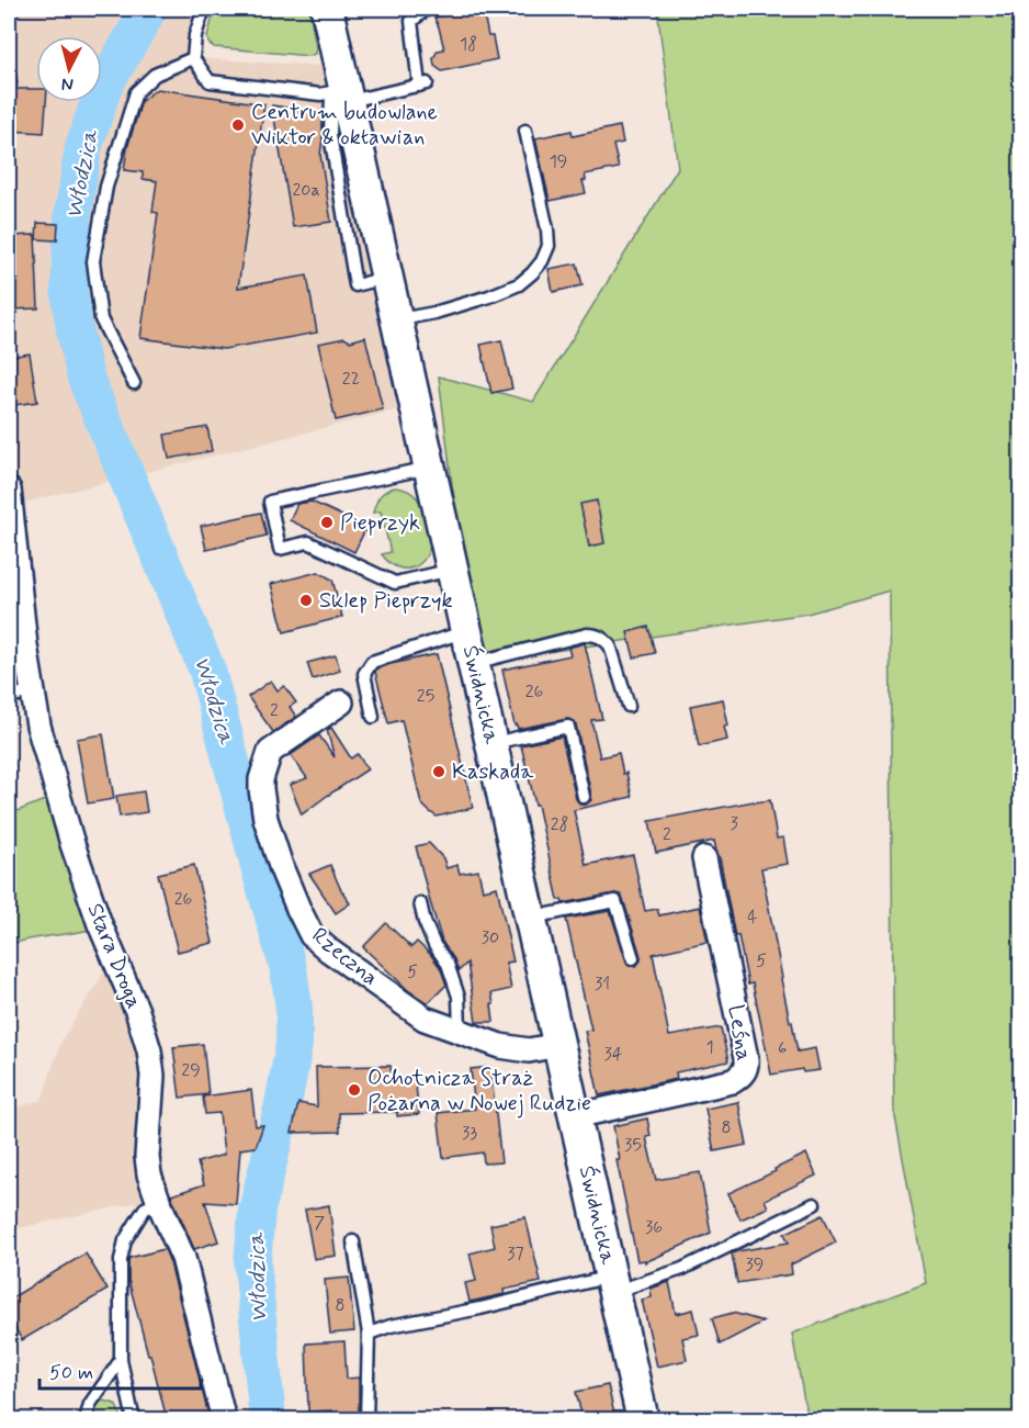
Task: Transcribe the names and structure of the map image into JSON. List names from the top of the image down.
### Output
{
  "streets": {
    "street": [
      "Świdnicka",
      "Stara Droga",
      "Rzeczna",
      "Leśna"
    ]
  },
  "crossings": [
    ["Świdnicka", "Rzeczna"],
    ["Świdnicka", "Leśna"]
  ],
  "water": ["Włodzica"],
  "places": [
    "Centrum budowlane Wiktor & oktawian",
    "Pieprzyk",
    "Sklep Pieprzyk",
    "Kaskada",
    "Ochotnicza Straż Pożarna w Nowej Rudzie"
  ],
  "house_numbers": [
    "18",
    "19",
    "20a",
    "22",
    "26",
    "25",
    "2",
    "3",
    "28",
    "2",
    "26",
    "4",
    "30",
    "5",
    "5",
    "31",
    "1",
    "6",
    "34",
    "29",
    "8",
    "33",
    "35",
    "7",
    "36",
    "37",
    "39",
    "8"
  ],
  "scale_bar": "50 m",
  "north": "bottom"
}
